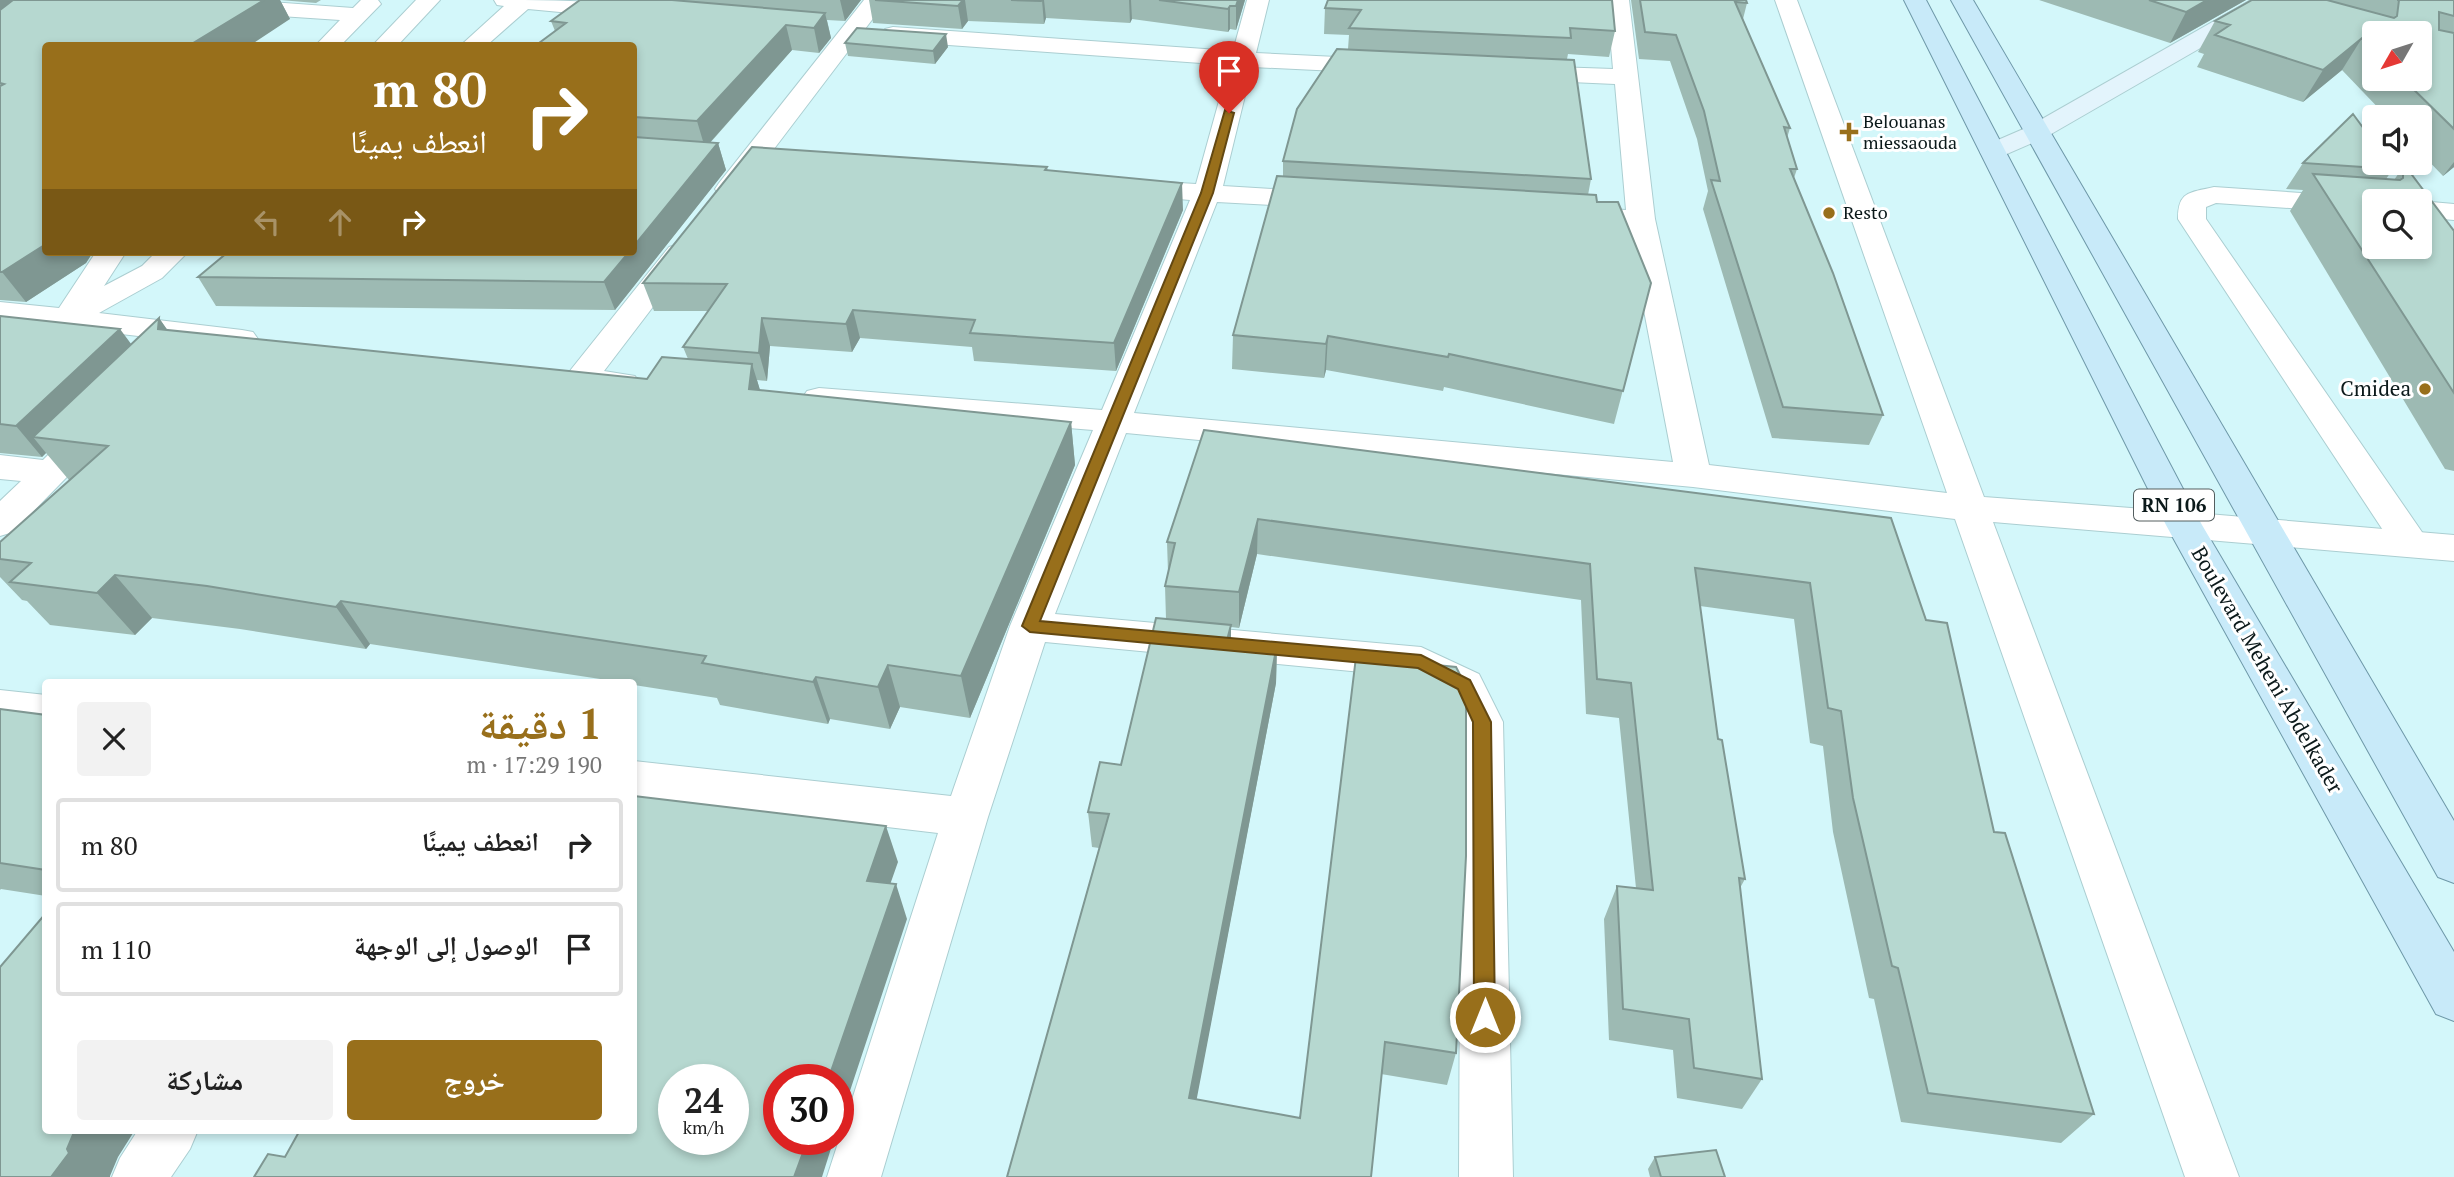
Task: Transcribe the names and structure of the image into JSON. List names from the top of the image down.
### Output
{
  "streets": {
    "main road": ["RN 106", "Boulevard Meheni Abdelkader"]
  },
  "places": {
    "health": ["Belouanas miessaouda"],
    "other": ["Resto", "Cmidea"]
  },
  "north": "bottom left",
  "page": {
    "turn": ["80 m", "انعطف يمينًا"],
    "heading": ["1 دقيقة", "190 m · 17:29"],
    "list": [
      {
        "name": "انعطف يمينًا",
        "value": "80 m"
      },
      {
        "name": "الوصول إلى الوجهة",
        "value": "110 m"
      }
    ],
    "buttons": ["خروج", "مشاركة"],
    "speed": "24 km/h",
    "limit": "30"
  }
}
